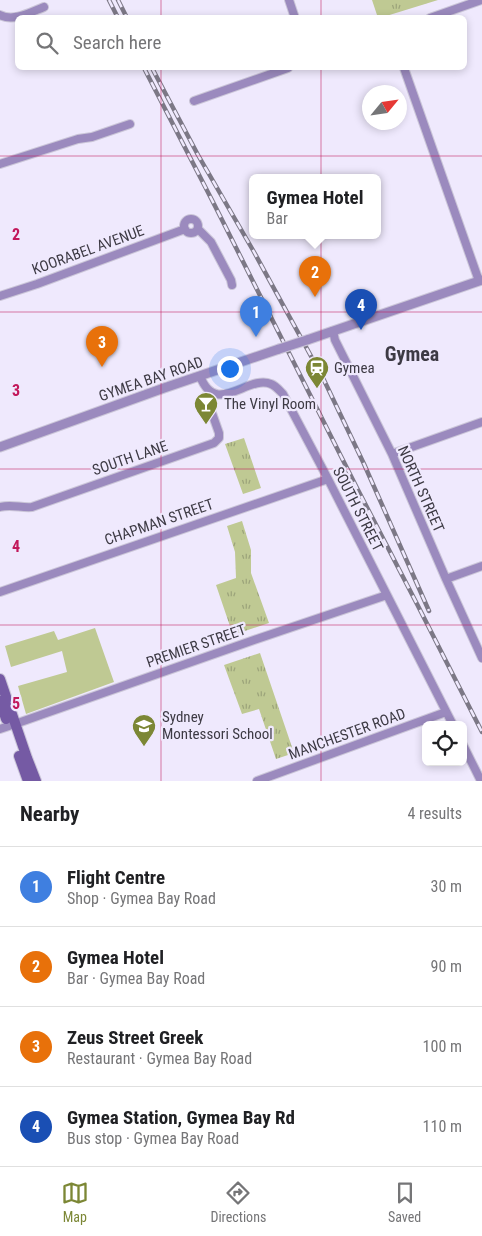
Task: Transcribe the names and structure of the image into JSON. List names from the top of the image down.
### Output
{
  "streets": {
    "street": [
      "KOORABEL AVENUE",
      "GYMEA BAY ROAD",
      "SOUTH LANE",
      "NORTH STREET",
      "SOUTH STREET",
      "CHAPMAN STREET",
      "PREMIER STREET",
      "MANCHESTER ROAD"
    ]
  },
  "crossings": [
    ["GYMEA BAY ROAD", "NORTH STREET"],
    ["SOUTH LANE", "SOUTH STREET"],
    ["SOUTH STREET", "CHAPMAN STREET"],
    ["SOUTH STREET", "PREMIER STREET"],
    ["SOUTH STREET", "MANCHESTER ROAD"]
  ],
  "districts": ["Gymea"],
  "places": {
    "station": ["Gymea"],
    "bar": ["The Vinyl Room"],
    "school or university": ["Sydney Montessori School"]
  },
  "north": "top right",
  "page": {
    "search": "Search here",
    "popup": ["Gymea Hotel", "Bar"],
    "pins": [
      "2",
      "4",
      "1",
      "3"
    ],
    "heading": ["Nearby", "4 results"],
    "list": [
      {
        "mark": "1",
        "name": "Flight Centre",
        "note": "Shop · Gymea Bay Road",
        "value": "30 m"
      },
      {
        "mark": "2",
        "name": "Gymea Hotel",
        "note": "Bar · Gymea Bay Road",
        "value": "90 m"
      },
      {
        "mark": "3",
        "name": "Zeus Street Greek",
        "note": "Restaurant · Gymea Bay Road",
        "value": "100 m"
      },
      {
        "mark": "4",
        "name": "Gymea Station, Gymea Bay Rd",
        "note": "Bus stop · Gymea Bay Road",
        "value": "110 m"
      }
    ],
    "nav": ["Map", "Directions", "Saved"]
  },
  "grid": {
    "rows": [
      "2",
      "3",
      "4",
      "5"
    ]
  }
}
